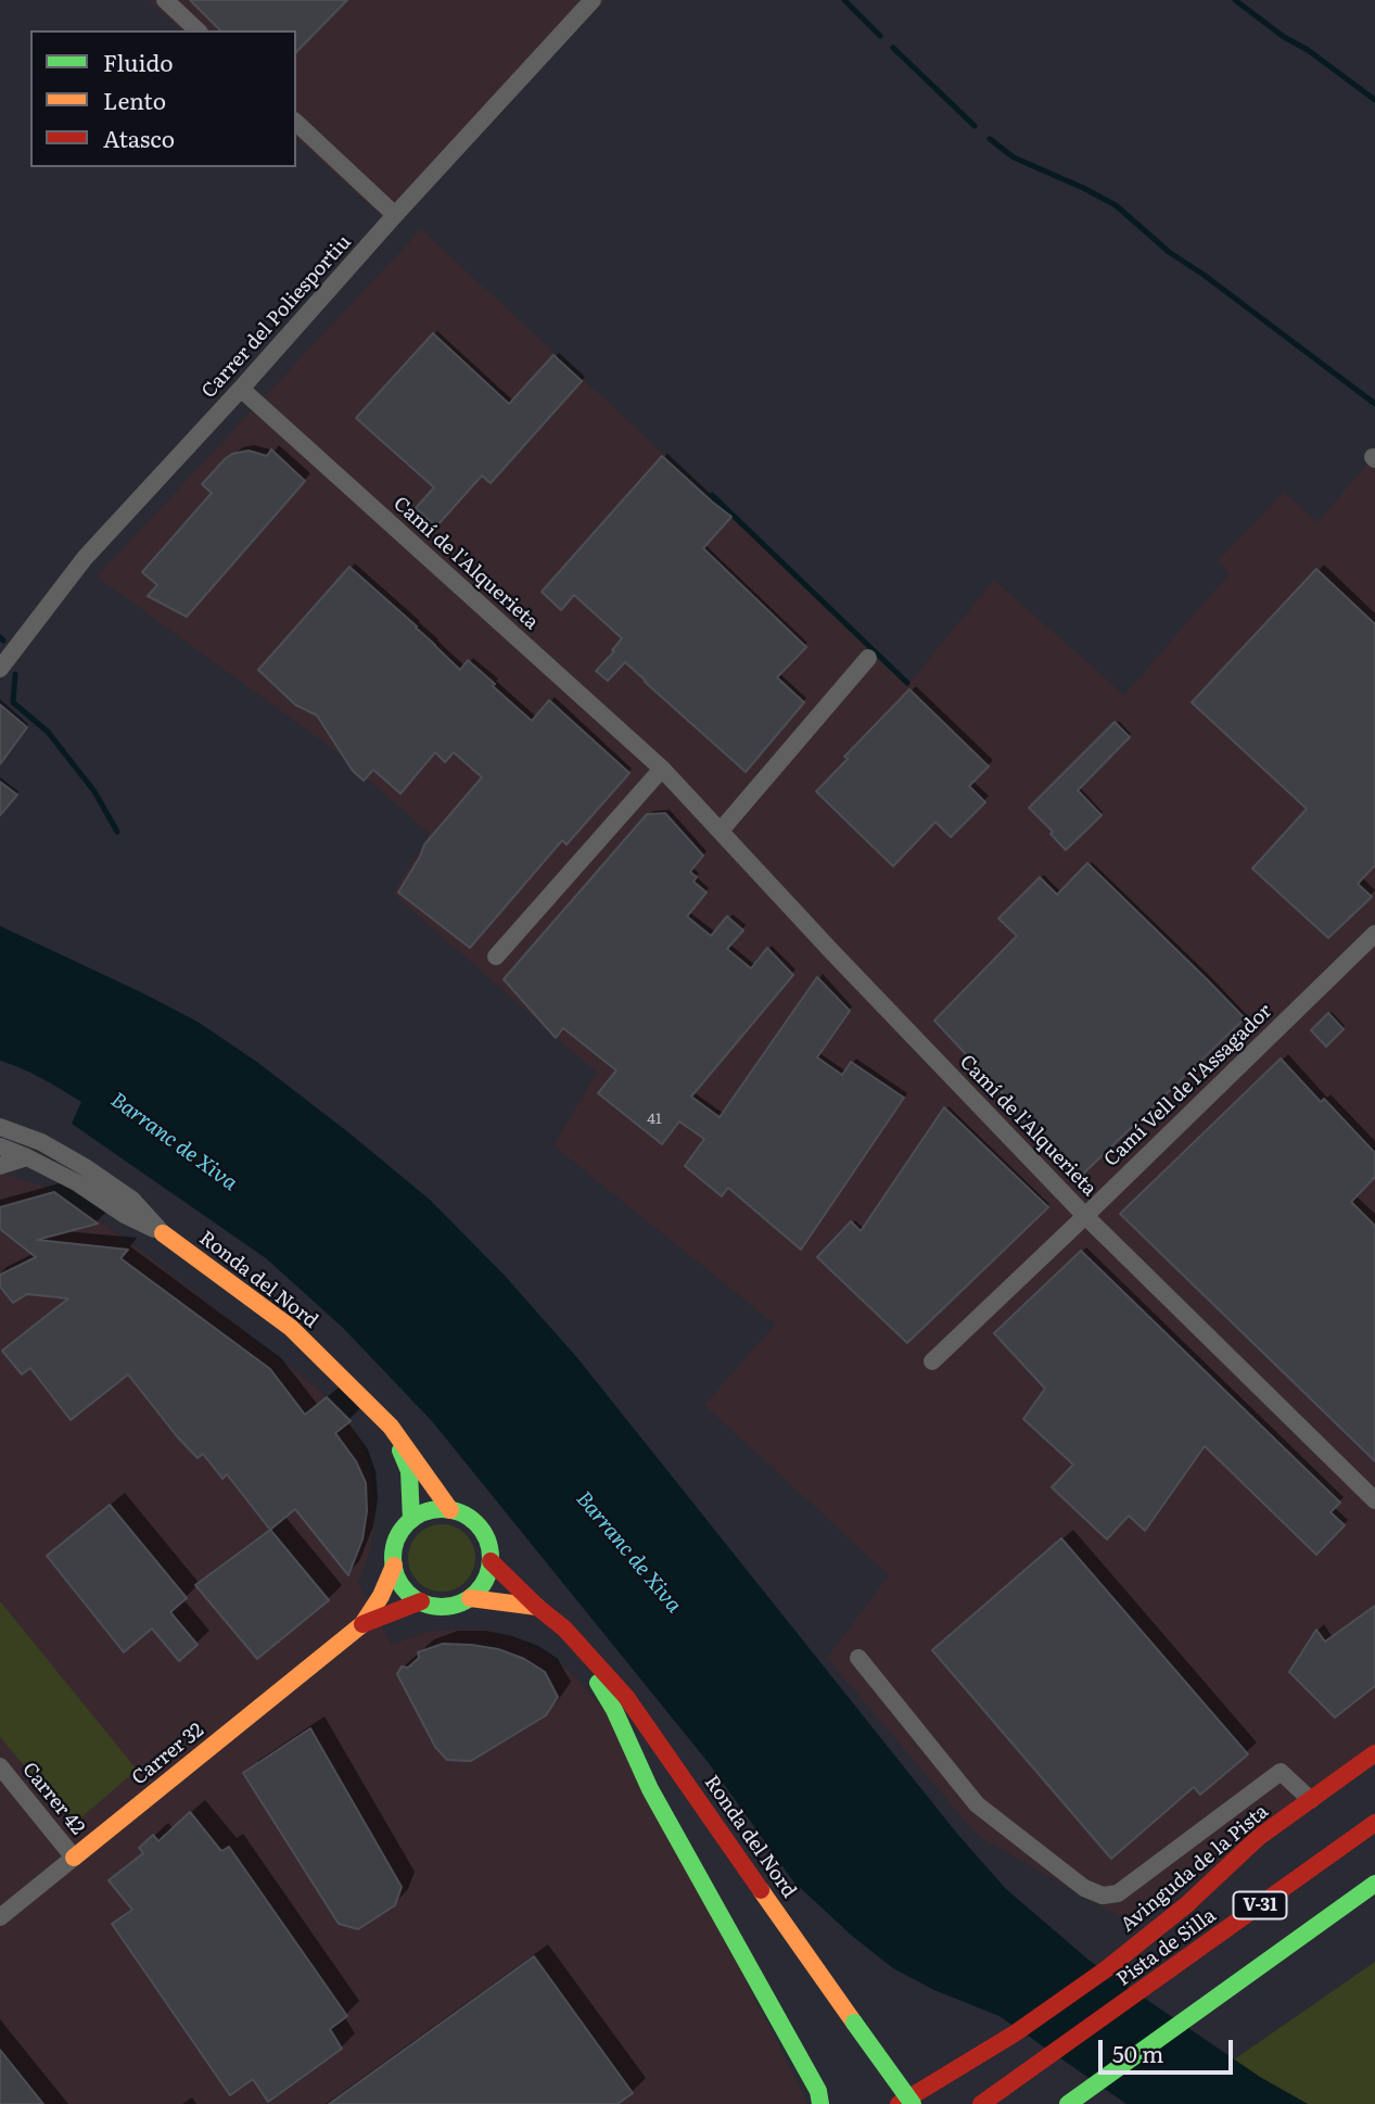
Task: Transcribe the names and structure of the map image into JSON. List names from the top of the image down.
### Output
{
  "streets": {
    "main road": [
      "Ronda del Nord",
      "Carrer 32",
      "Avinguda de la Pista",
      "V-31",
      "Pista de Silla"
    ],
    "street": [
      "Carrer del Poliesportiu",
      "Camí de l'Alquerieta",
      "Camí Vell de l'Assagador",
      "Carrer 42"
    ]
  },
  "crossings": [
    ["Carrer del Poliesportiu", "Camí de l'Alquerieta"],
    ["Camí de l'Alquerieta", "Camí Vell de l'Assagador"],
    ["Ronda del Nord", "Carrer 32"],
    ["Carrer 32", "Carrer 42"]
  ],
  "water": ["Barranc de Xiva"],
  "house_numbers": ["41"],
  "legend": ["Fluido", "Lento", "Atasco"],
  "scale_bar": "50 m"
}
